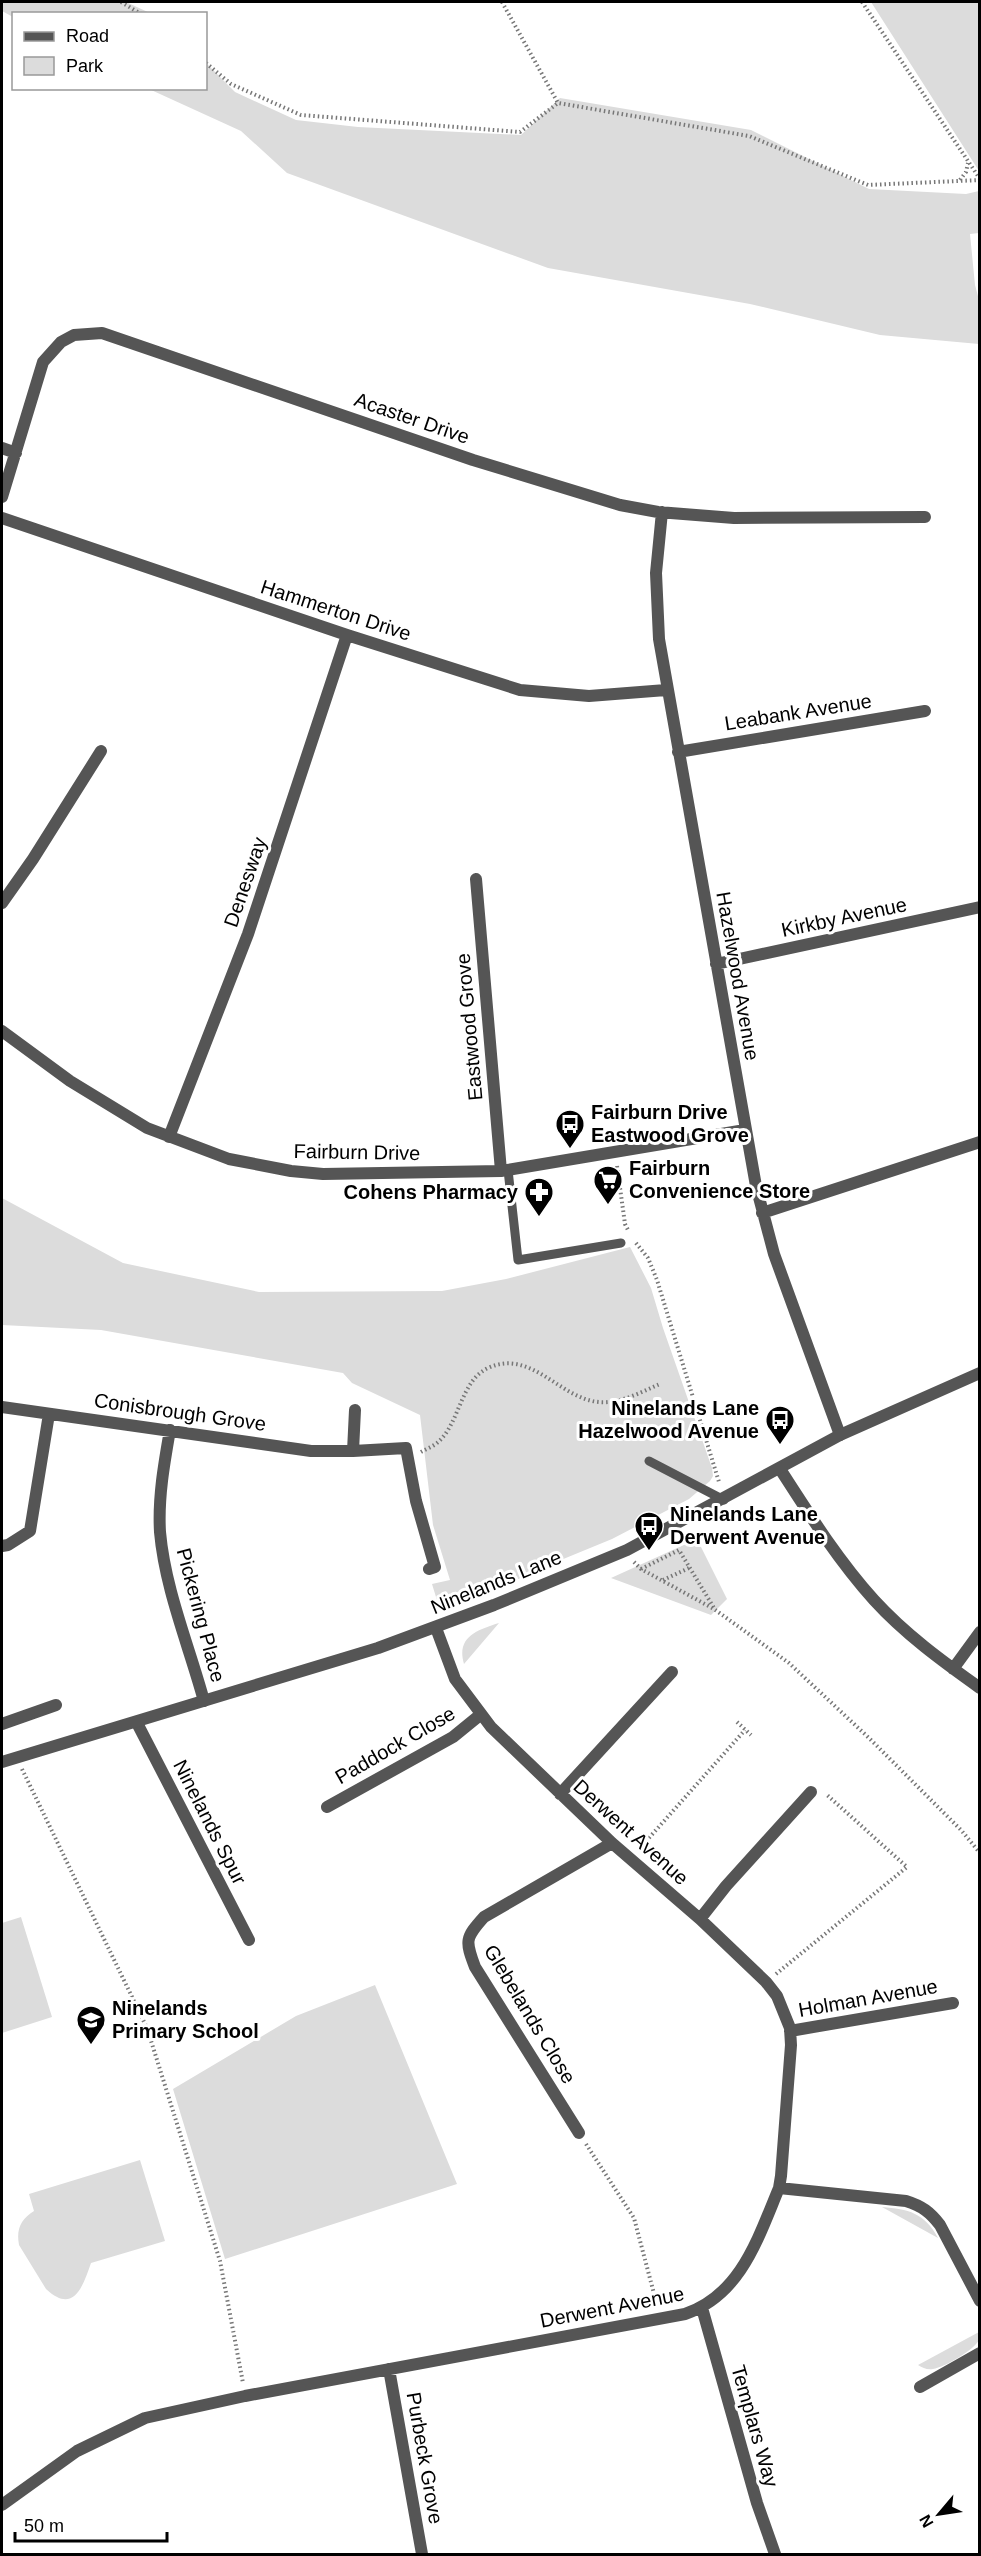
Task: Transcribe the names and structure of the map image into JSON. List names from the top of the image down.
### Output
{
  "streets": {
    "street": [
      "Acaster Drive",
      "Hammerton Drive",
      "Leabank Avenue",
      "Denesway",
      "Kirkby Avenue",
      "Hazelwood Avenue",
      "Eastwood Grove",
      "Fairburn Drive",
      "Conisbrough Grove",
      "Ninelands Lane",
      "Pickering Place",
      "Paddock Close",
      "Ninelands Spur",
      "Derwent Avenue",
      "Holman Avenue",
      "Glebelands Close",
      "Templars Way",
      "Purbeck Grove"
    ]
  },
  "crossings": [
    ["Acaster Drive", "Hazelwood Avenue"],
    ["Hammerton Drive", "Denesway"],
    ["Hammerton Drive", "Hazelwood Avenue"],
    ["Leabank Avenue", "Hazelwood Avenue"],
    ["Denesway", "Fairburn Drive"],
    ["Kirkby Avenue", "Hazelwood Avenue"],
    ["Hazelwood Avenue", "Fairburn Drive"],
    ["Hazelwood Avenue", "Ninelands Lane"],
    ["Eastwood Grove", "Fairburn Drive"],
    ["Conisbrough Grove", "Pickering Place"],
    ["Ninelands Lane", "Pickering Place"],
    ["Ninelands Lane", "Ninelands Spur"],
    ["Ninelands Lane", "Derwent Avenue"],
    ["Paddock Close", "Derwent Avenue"],
    ["Derwent Avenue", "Holman Avenue"],
    ["Derwent Avenue", "Glebelands Close"],
    ["Derwent Avenue", "Templars Way"],
    ["Derwent Avenue", "Purbeck Grove"]
  ],
  "places": {
    "bus stop": ["Fairburn Drive Eastwood Grove", "Ninelands Lane Hazelwood Avenue", "Ninelands Lane Derwent Avenue"],
    "supermarket": ["Fairburn Convenience Store"],
    "pharmacy": ["Cohens Pharmacy"],
    "school or university": ["Ninelands Primary School"]
  },
  "legend": ["Road", "Park"],
  "scale_bar": "50 m",
  "north": "bottom left"
}
